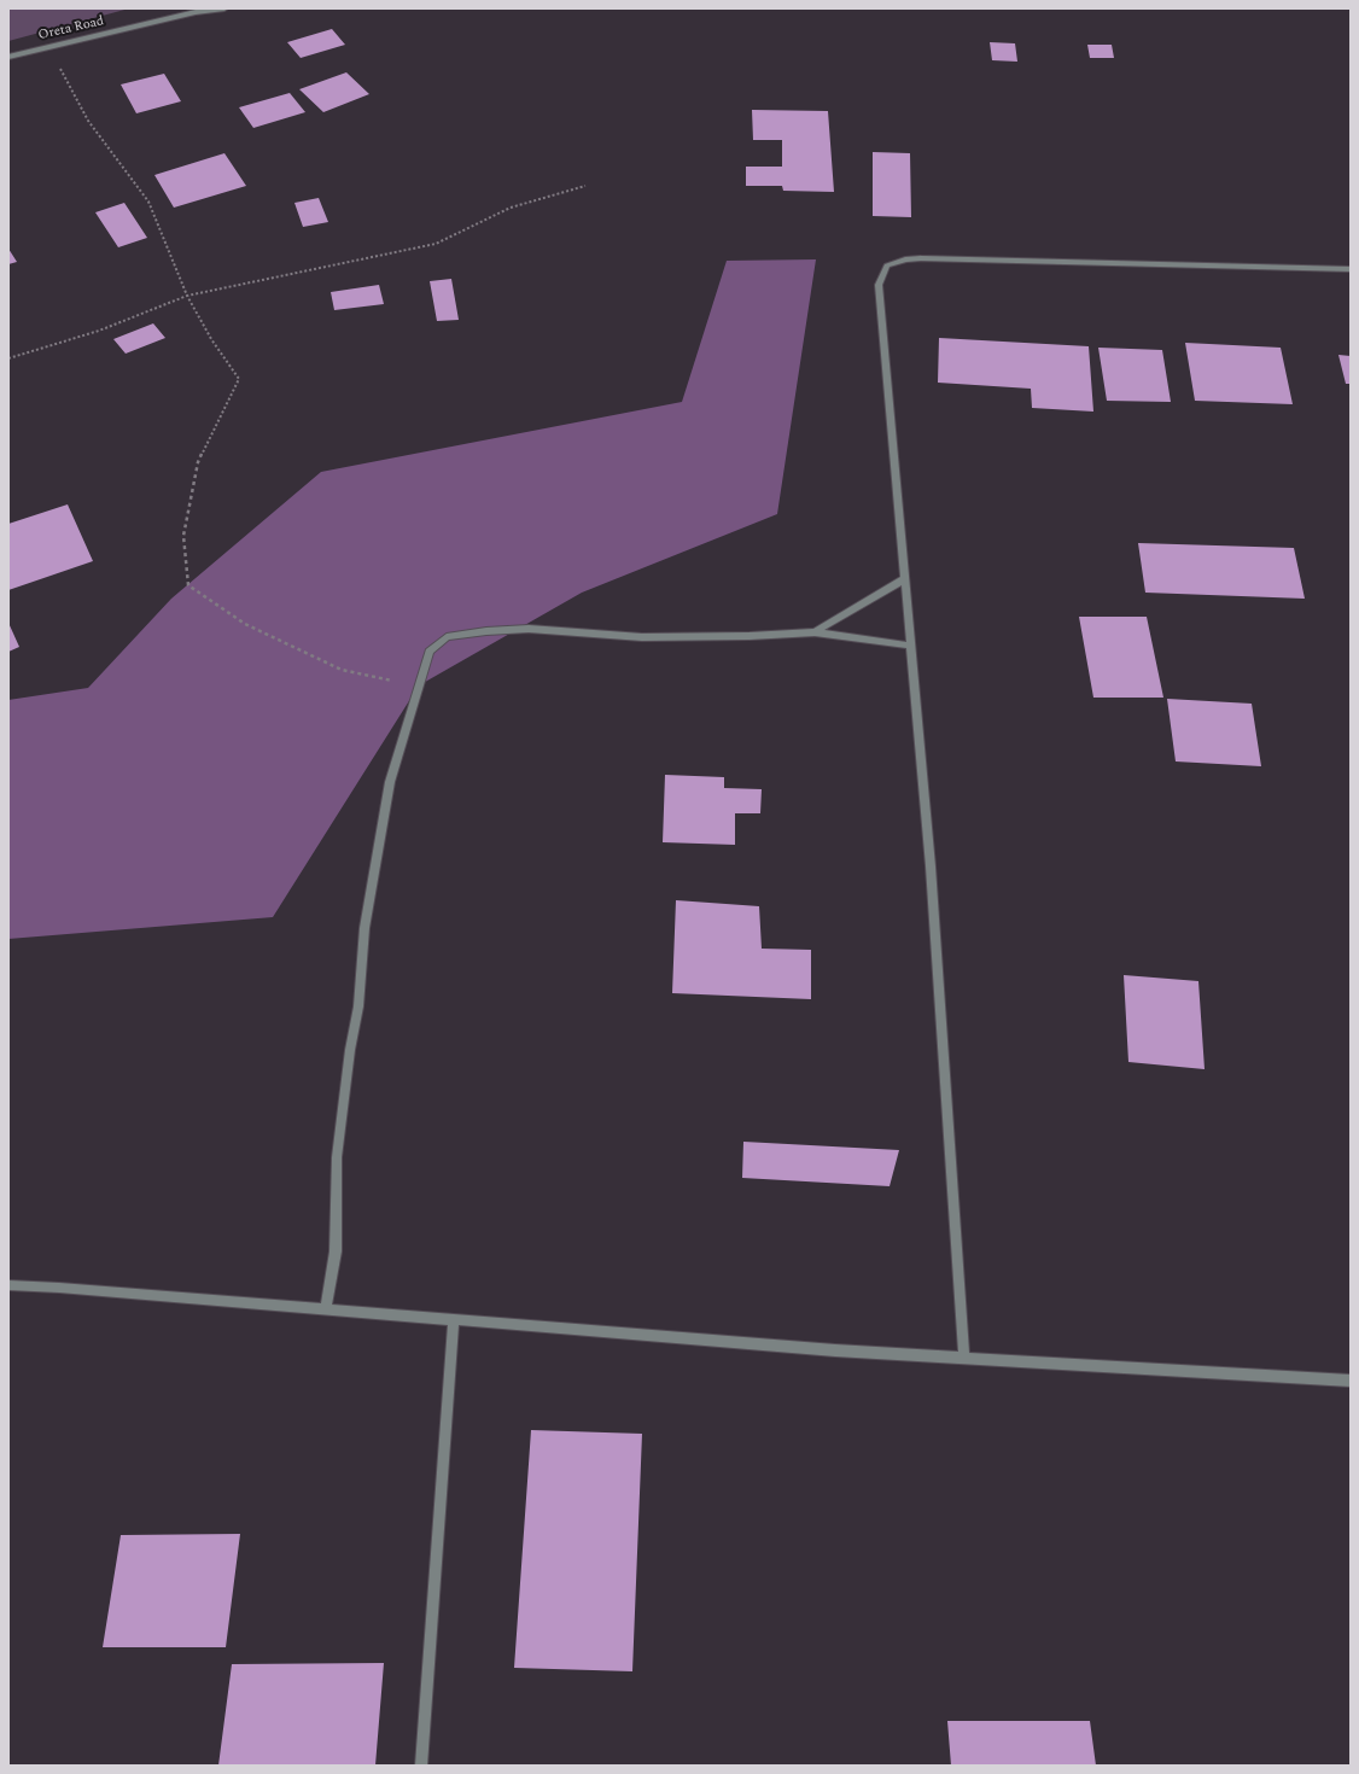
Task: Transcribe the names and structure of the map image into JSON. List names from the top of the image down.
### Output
{
  "streets": {
    "street": ["Oreta Road"]
  }
}
